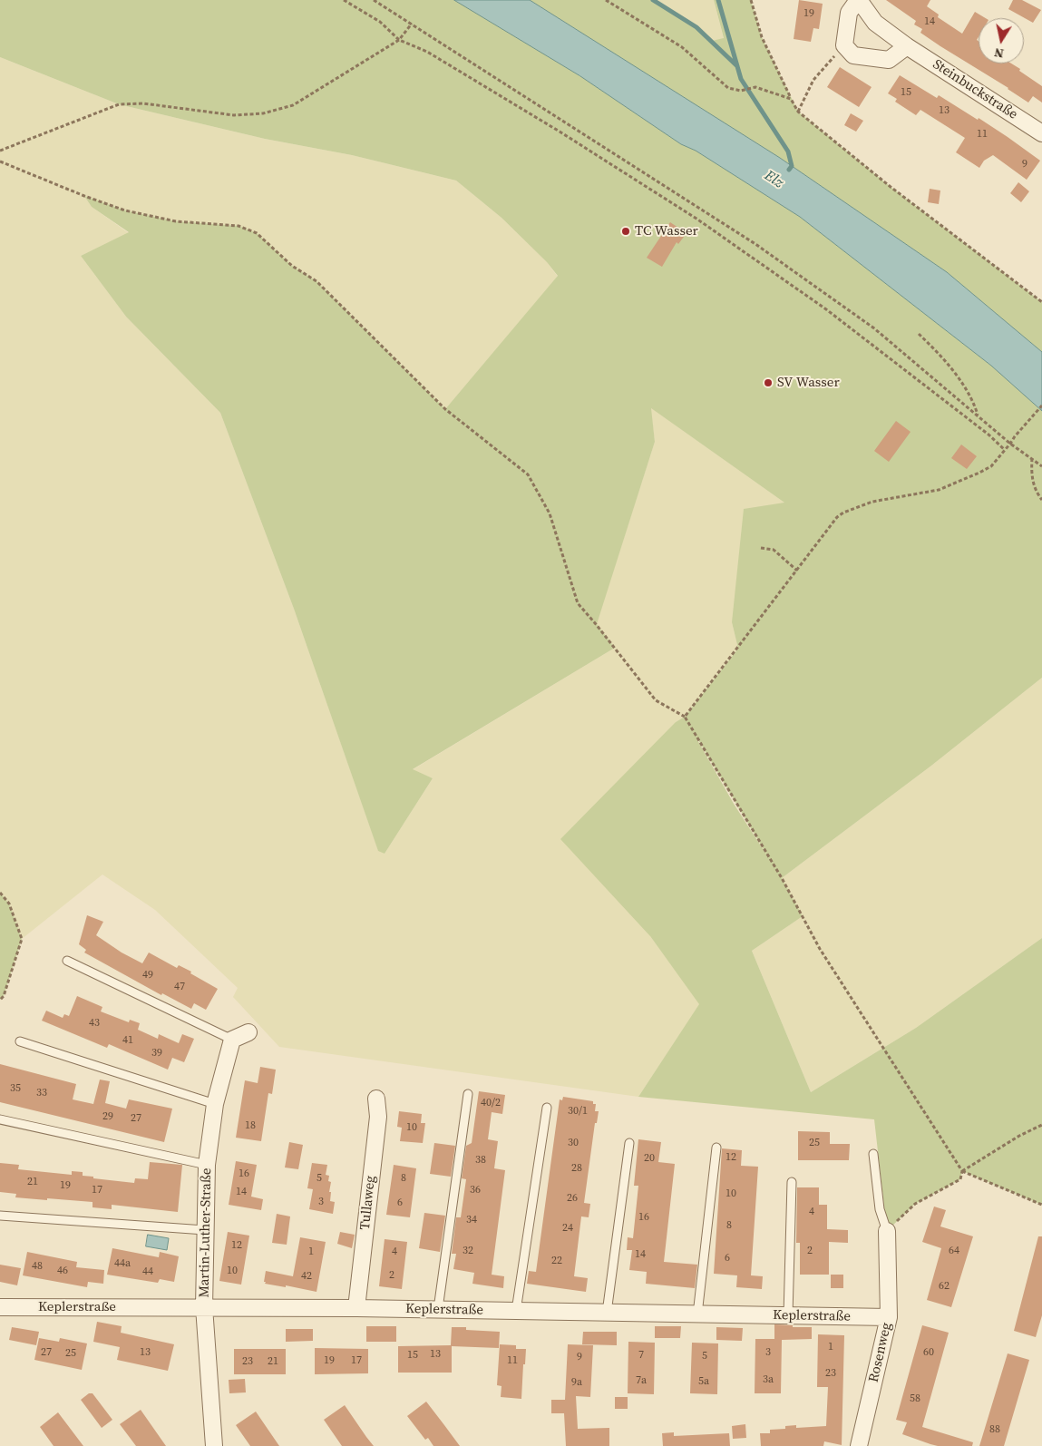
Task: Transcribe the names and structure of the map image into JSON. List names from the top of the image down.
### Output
{
  "streets": {
    "street": [
      "Steinbuckstraße",
      "Tullaweg",
      "Martin-Luther-Straße",
      "Keplerstraße",
      "Rosenweg"
    ]
  },
  "crossings": [
    ["Tullaweg", "Keplerstraße"],
    ["Martin-Luther-Straße", "Keplerstraße"],
    ["Keplerstraße", "Rosenweg"]
  ],
  "water": ["Elz"],
  "places": ["TC Wasser", "SV Wasser"],
  "house_numbers": [
    "19",
    "14",
    "15",
    "13",
    "11",
    "9",
    "49",
    "47",
    "43",
    "41",
    "39",
    "35",
    "33",
    "40/2",
    "30/1",
    "29",
    "27",
    "18",
    "10",
    "30",
    "25",
    "12",
    "20",
    "38",
    "28",
    "16",
    "5",
    "8",
    "21",
    "19",
    "17",
    "36",
    "14",
    "10",
    "26",
    "3",
    "6",
    "4",
    "16",
    "34",
    "8",
    "24",
    "12",
    "32",
    "2",
    "64",
    "1",
    "4",
    "14",
    "6",
    "22",
    "44a",
    "48",
    "46",
    "10",
    "44",
    "2",
    "42",
    "62",
    "1",
    "27",
    "13",
    "3",
    "60",
    "25",
    "13",
    "15",
    "7",
    "5",
    "9",
    "19",
    "17",
    "11",
    "23",
    "21",
    "23",
    "3a",
    "7a",
    "5a",
    "9a",
    "58",
    "88"
  ],
  "north": "bottom"
}
